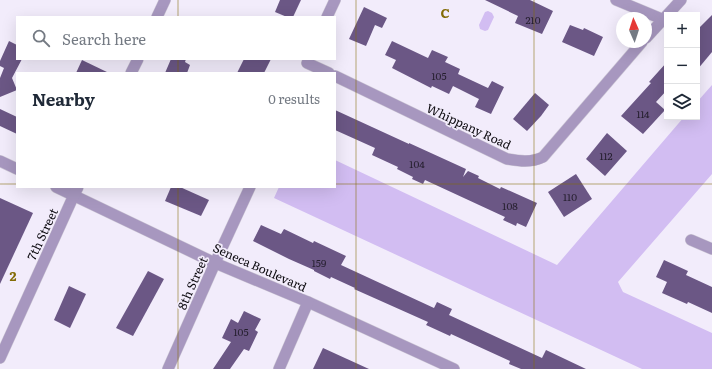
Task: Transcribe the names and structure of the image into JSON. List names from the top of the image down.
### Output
{
  "streets": {
    "street": [
      "Whippany Road",
      "7th Street",
      "Seneca Boulevard",
      "8th Street"
    ]
  },
  "crossings": [
    ["7th Street", "Seneca Boulevard"],
    ["Seneca Boulevard", "8th Street"]
  ],
  "house_numbers": [
    "210",
    "105",
    "114",
    "112",
    "104",
    "110",
    "108",
    "159",
    "105"
  ],
  "north": "top",
  "page": {
    "map_buttons": ["+", "−"],
    "search": "Search here",
    "heading": ["Nearby", "0 results"]
  },
  "grid": {
    "columns": ["C"],
    "rows": ["2"]
  }
}
